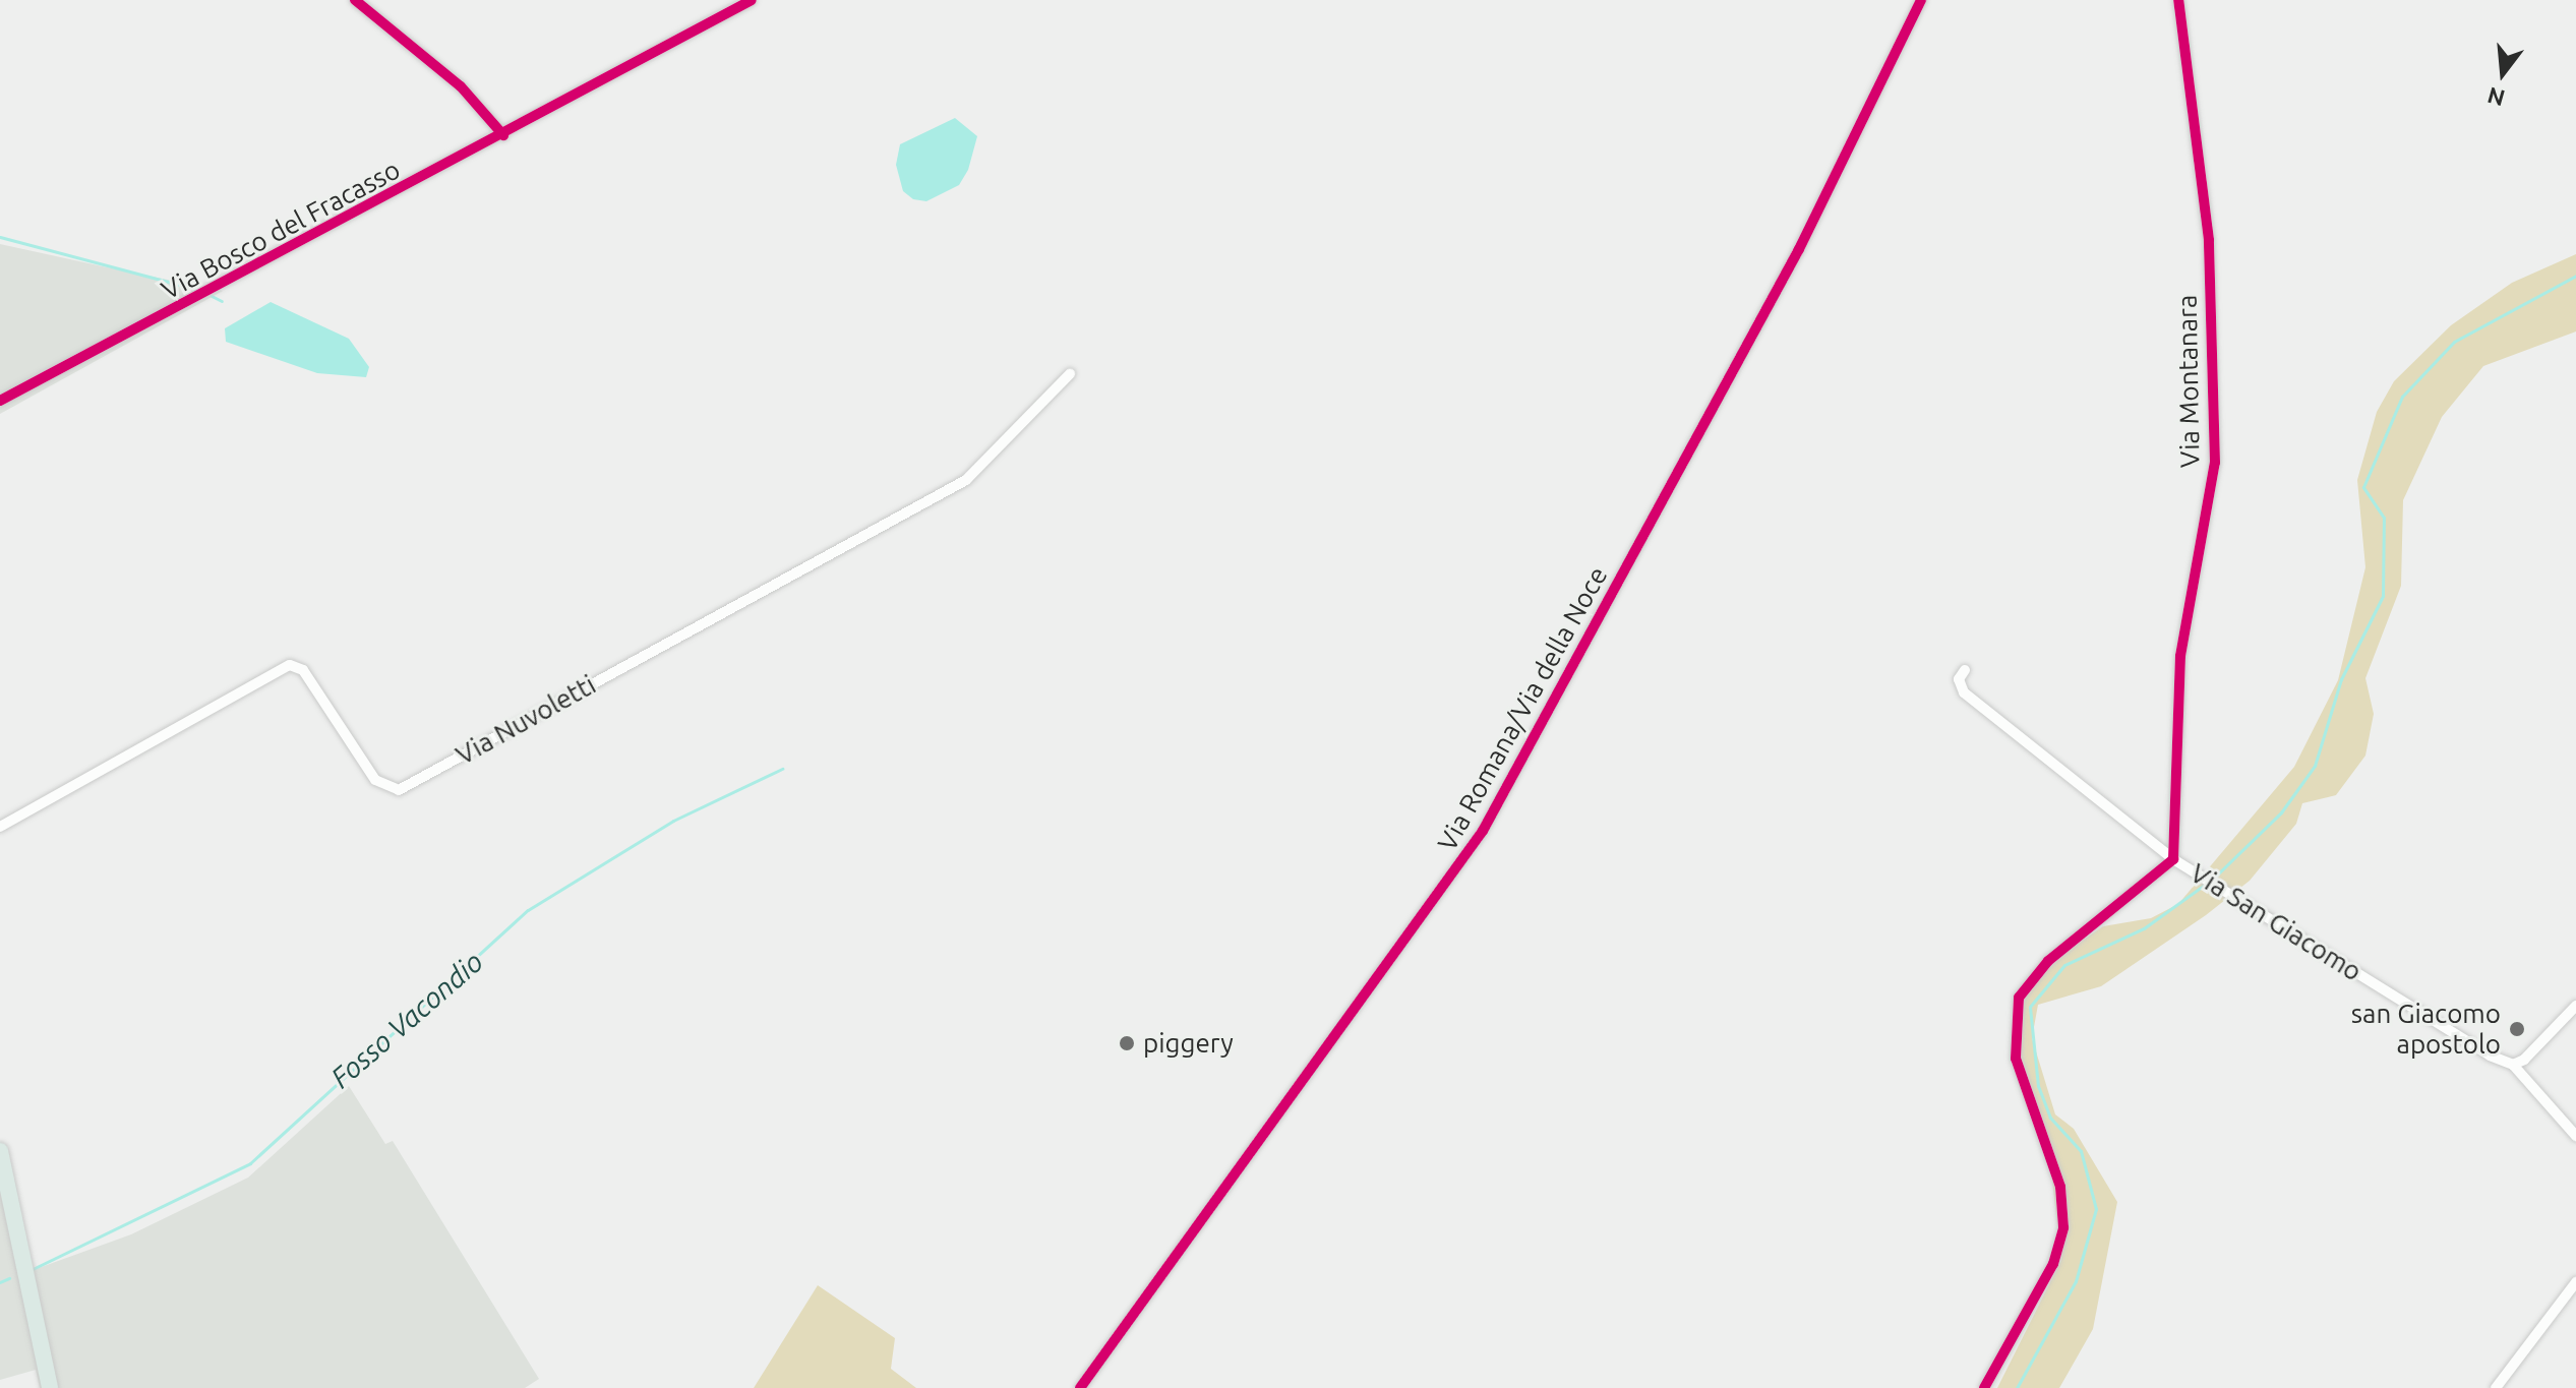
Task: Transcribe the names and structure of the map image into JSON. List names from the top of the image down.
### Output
{
  "streets": {
    "street": [
      "Via Bosco del Fracasso",
      "Via Montanara",
      "Via Romana/Via della Noce",
      "Via Nuvoletti",
      "Via San Giacomo"
    ]
  },
  "crossings": [
    ["Via Montanara", "Via San Giacomo"]
  ],
  "water": ["Fosso Vacondio"],
  "places": ["san Giacomo apostolo", "piggery"],
  "north": "bottom"
}
